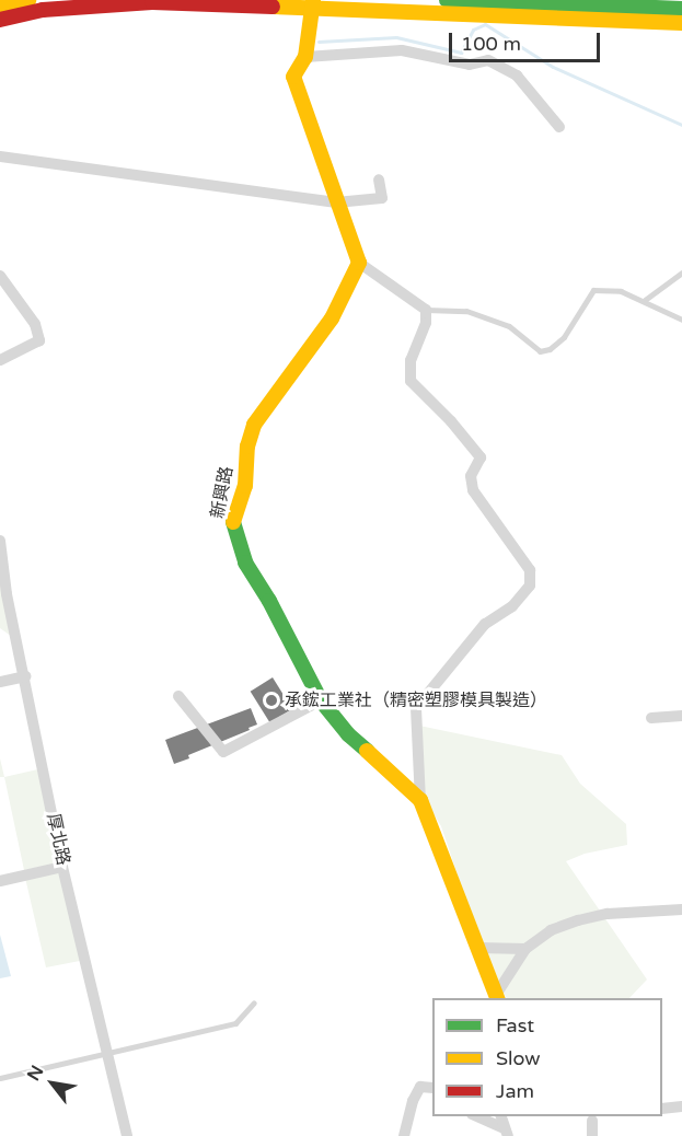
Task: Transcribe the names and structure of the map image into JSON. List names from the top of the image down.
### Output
{
  "streets": {
    "street": ["新興路", "厚北路"]
  },
  "places": ["承鋐工業社（精密塑膠模具製造）"],
  "legend": ["Fast", "Slow", "Jam"],
  "scale_bar": "100 m",
  "north": "top left"
}
